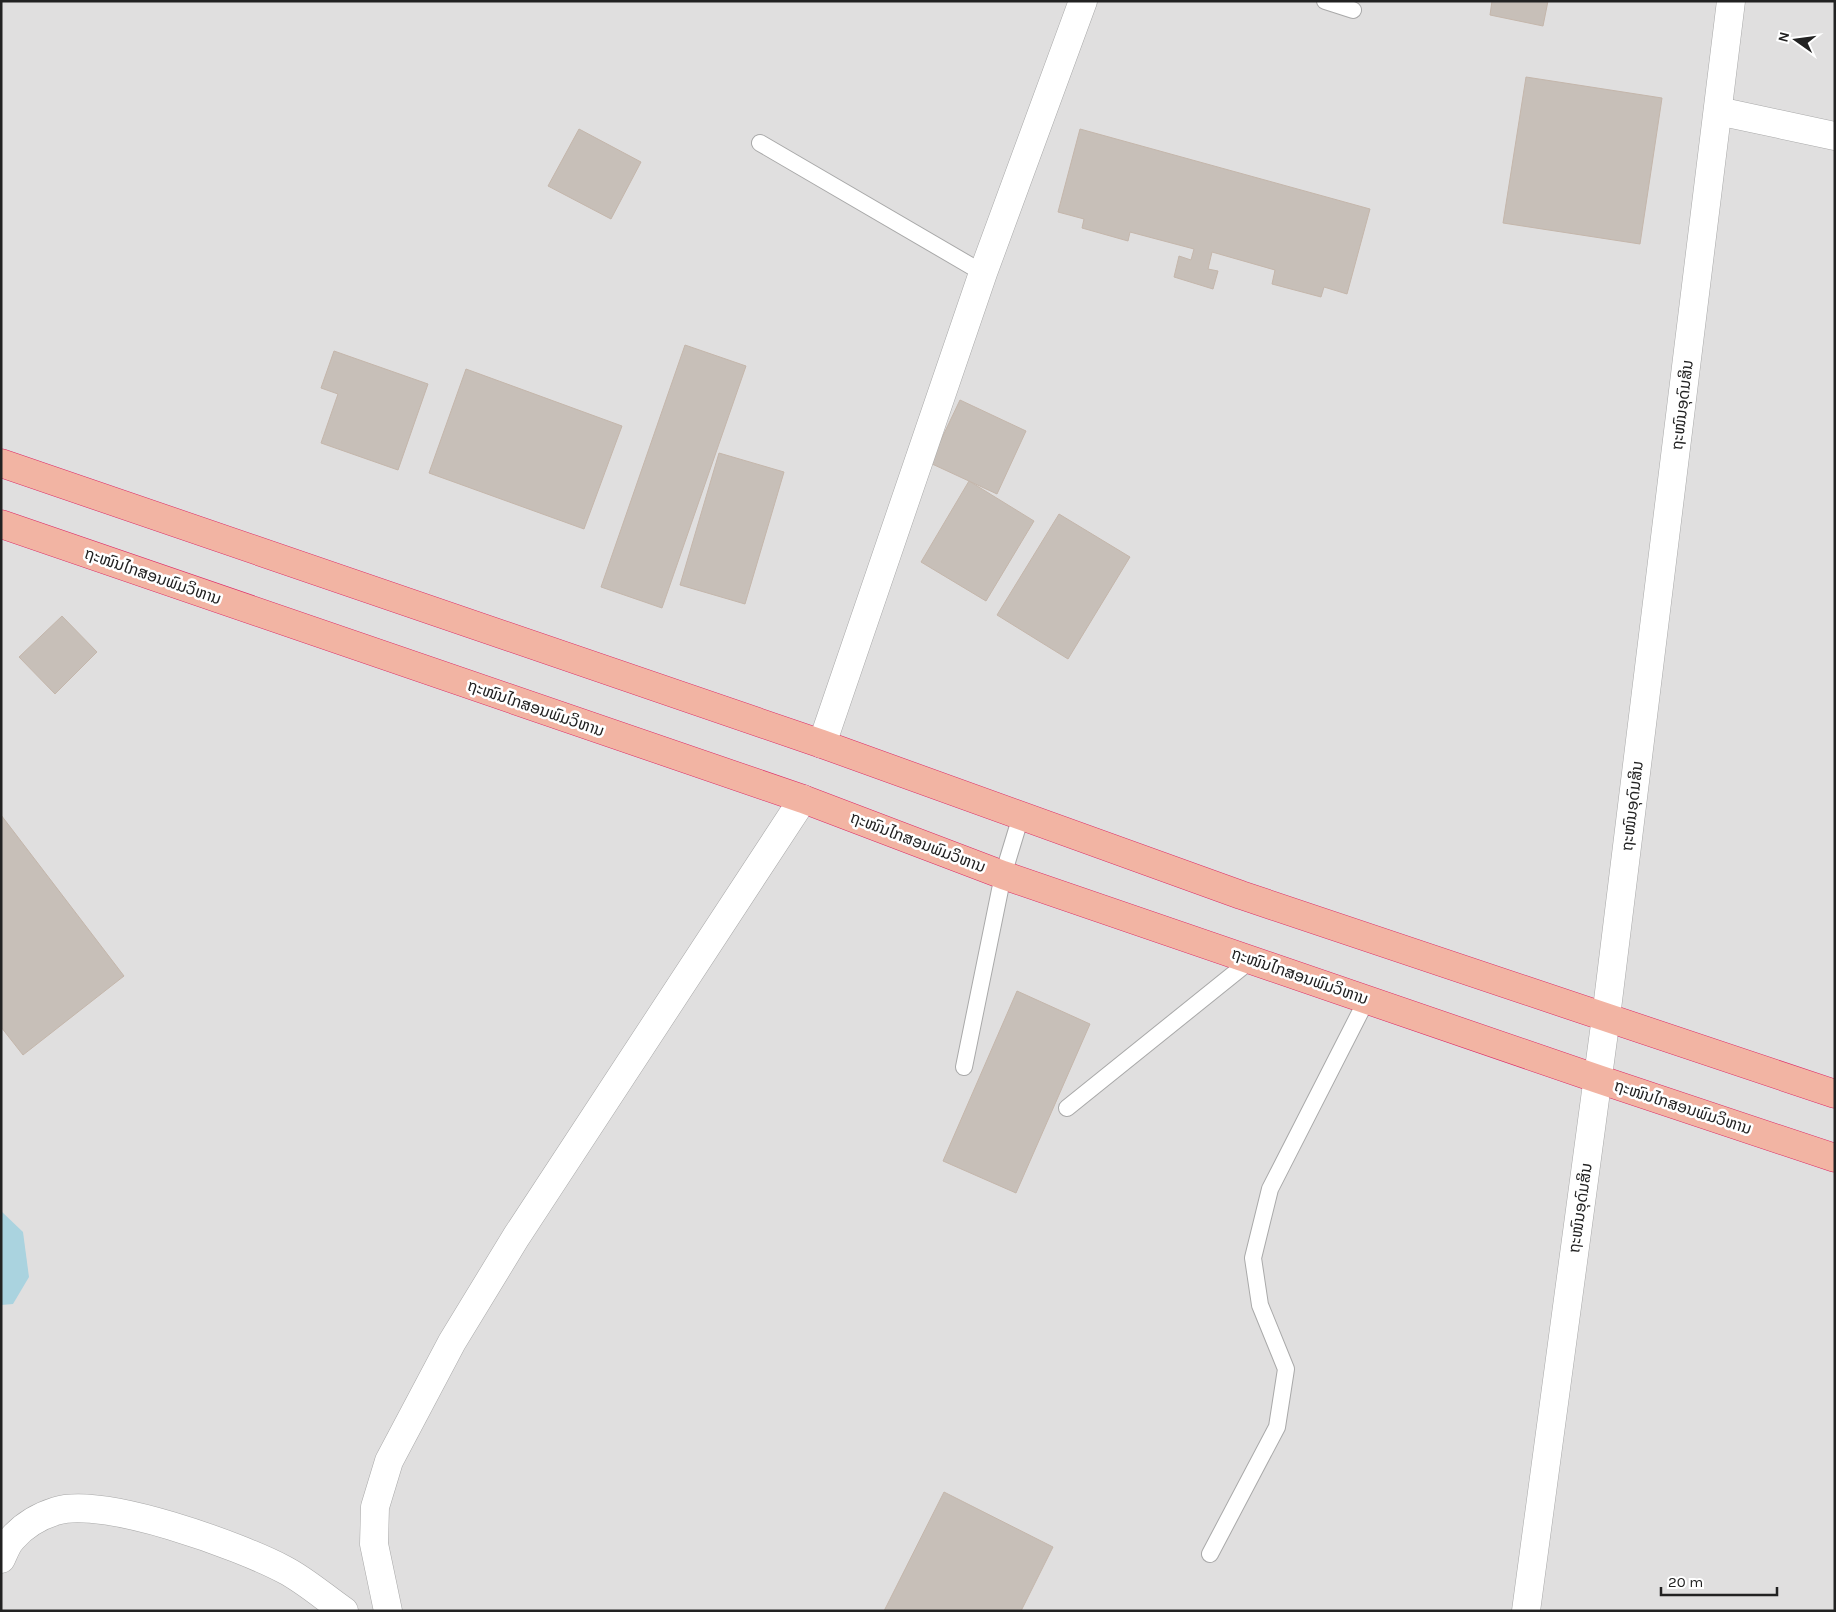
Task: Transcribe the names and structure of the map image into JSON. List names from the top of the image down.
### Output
{
  "streets": {
    "highway": ["ຖະໜົນໄກສອນພົມວິຫານ"],
    "street": ["ຖະໜົນອຸດົມສິນ"]
  },
  "crossings": [
    ["ຖະໜົນອຸດົມສິນ", "ຖະໜົນໄກສອນພົມວິຫານ"]
  ],
  "scale_bar": "20 m",
  "north": "left"
}
